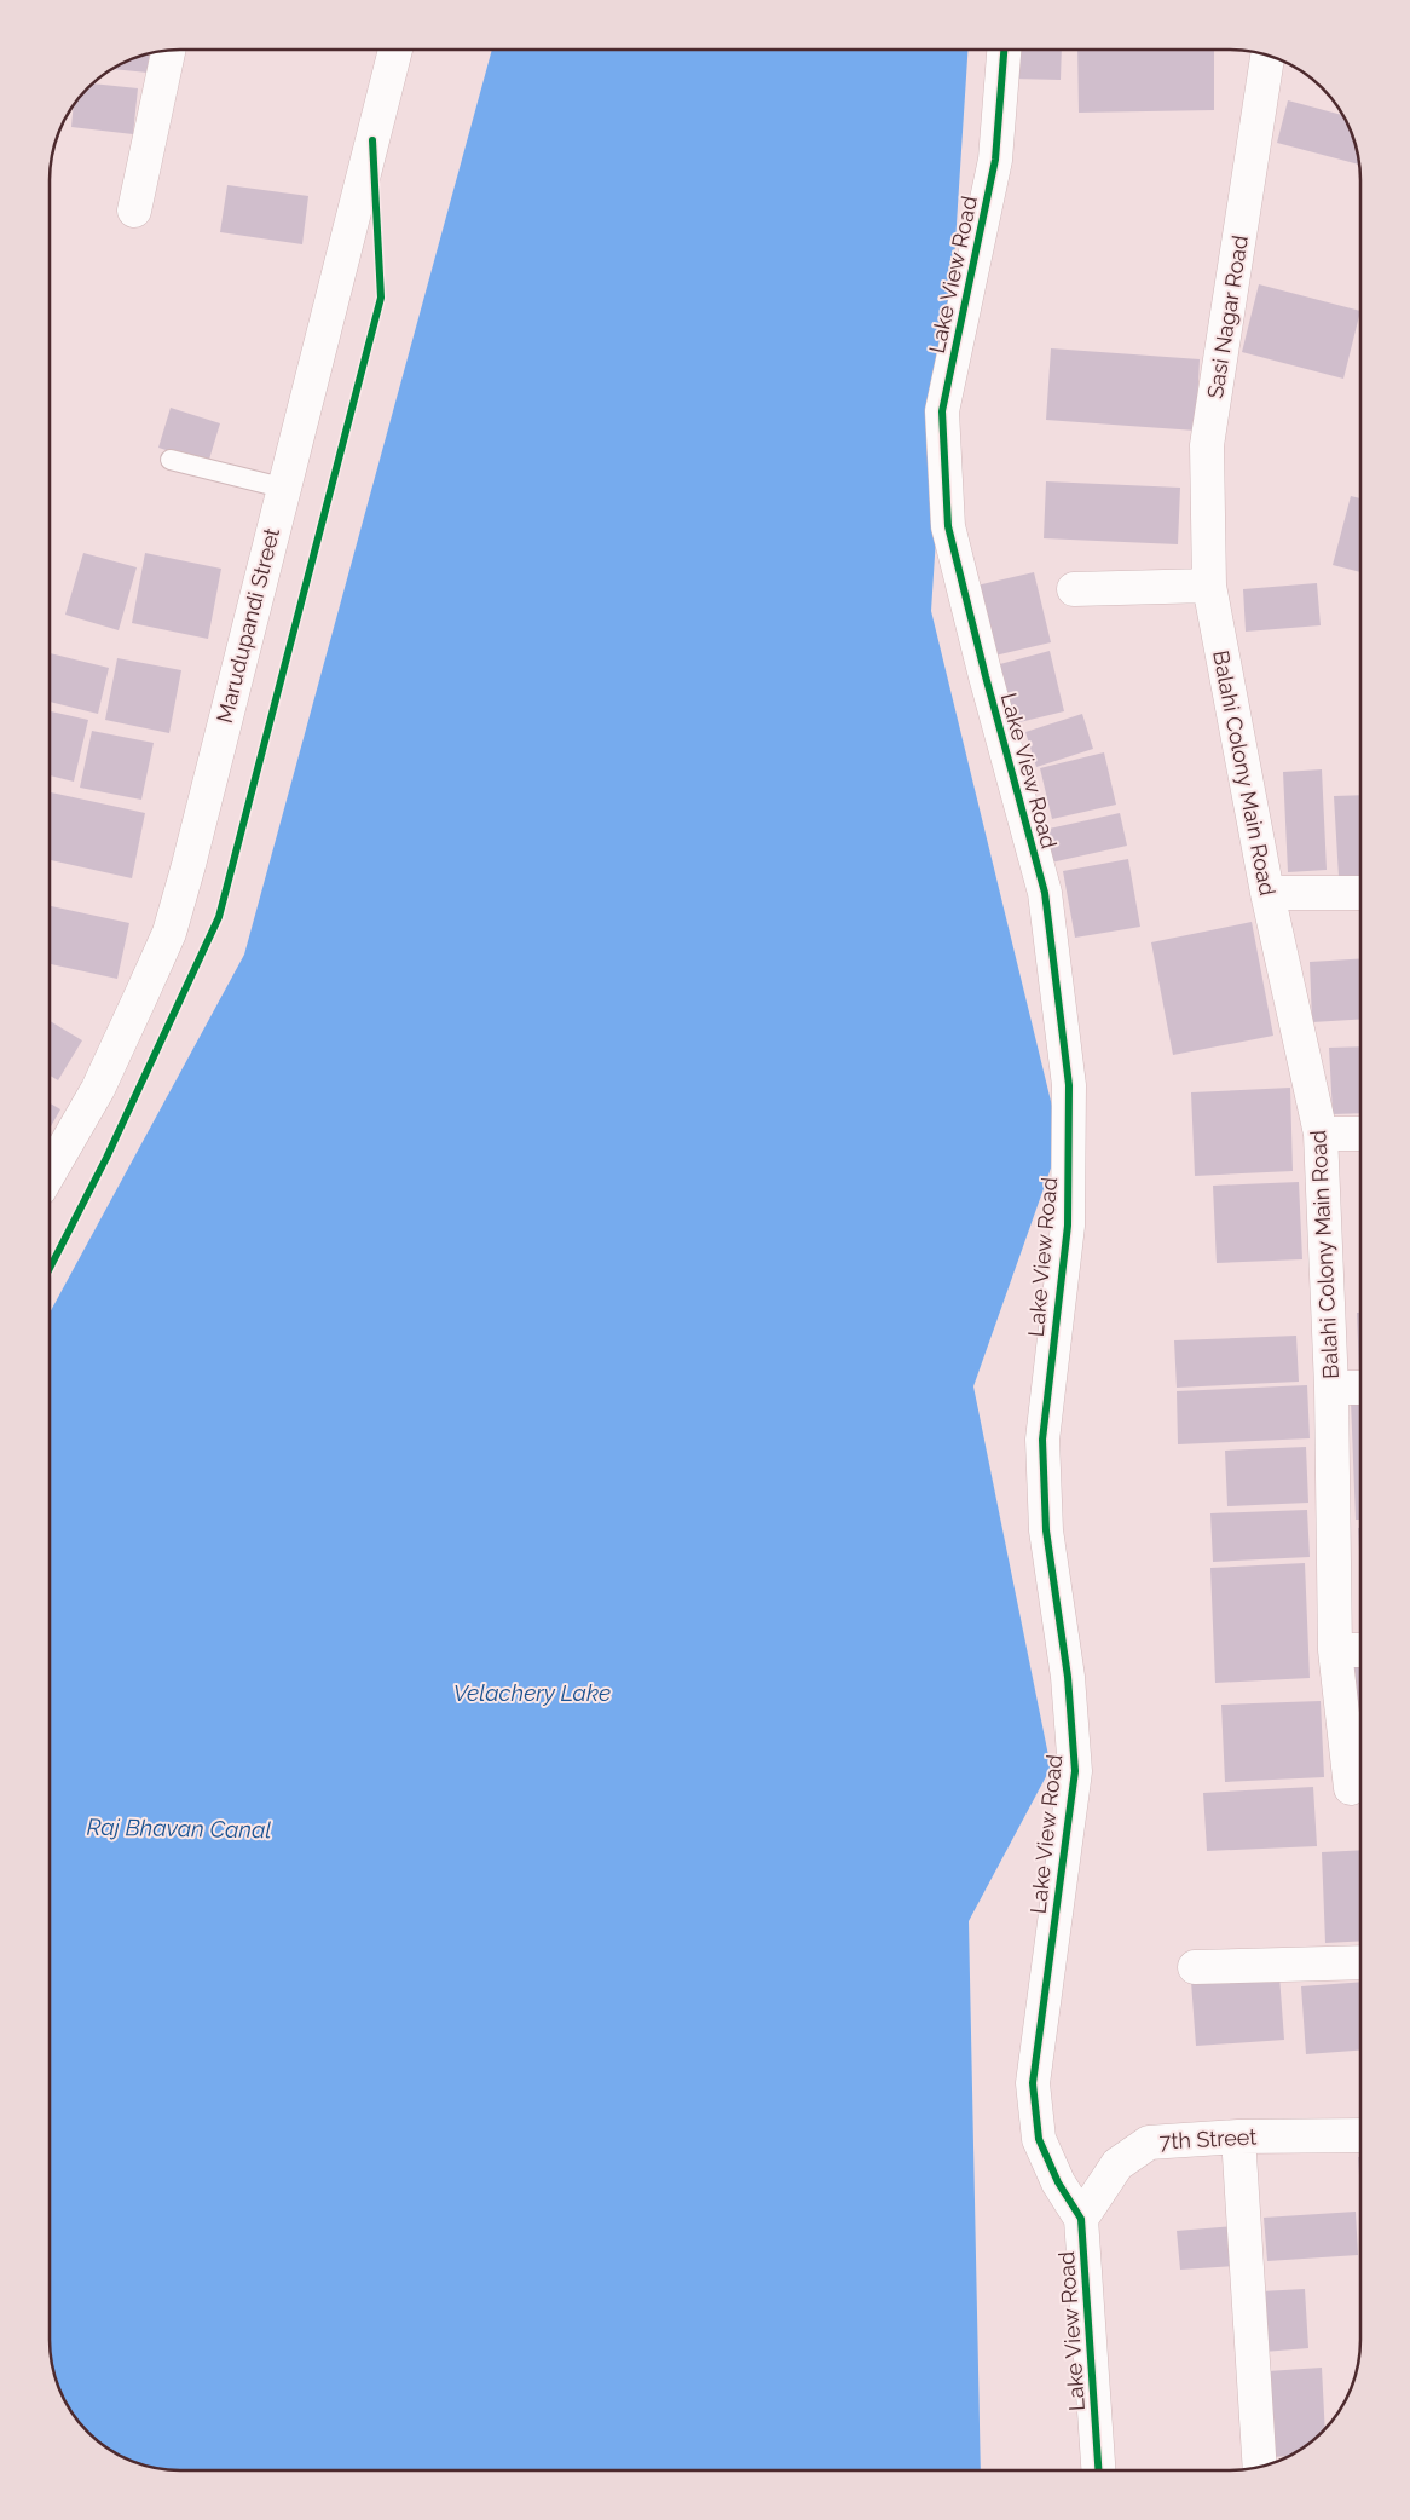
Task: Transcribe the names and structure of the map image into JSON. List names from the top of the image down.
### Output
{
  "streets": {
    "street": [
      "Lake View Road",
      "Sasi Nagar Road",
      "Marudupandi Street",
      "Balahi Colony Main Road",
      "7th Street"
    ]
  },
  "crossings": [
    ["Lake View Road", "7th Street"],
    ["Sasi Nagar Road", "Balahi Colony Main Road"]
  ],
  "water": ["Velachery Lake", "Raj Bhavan Canal"]
}
